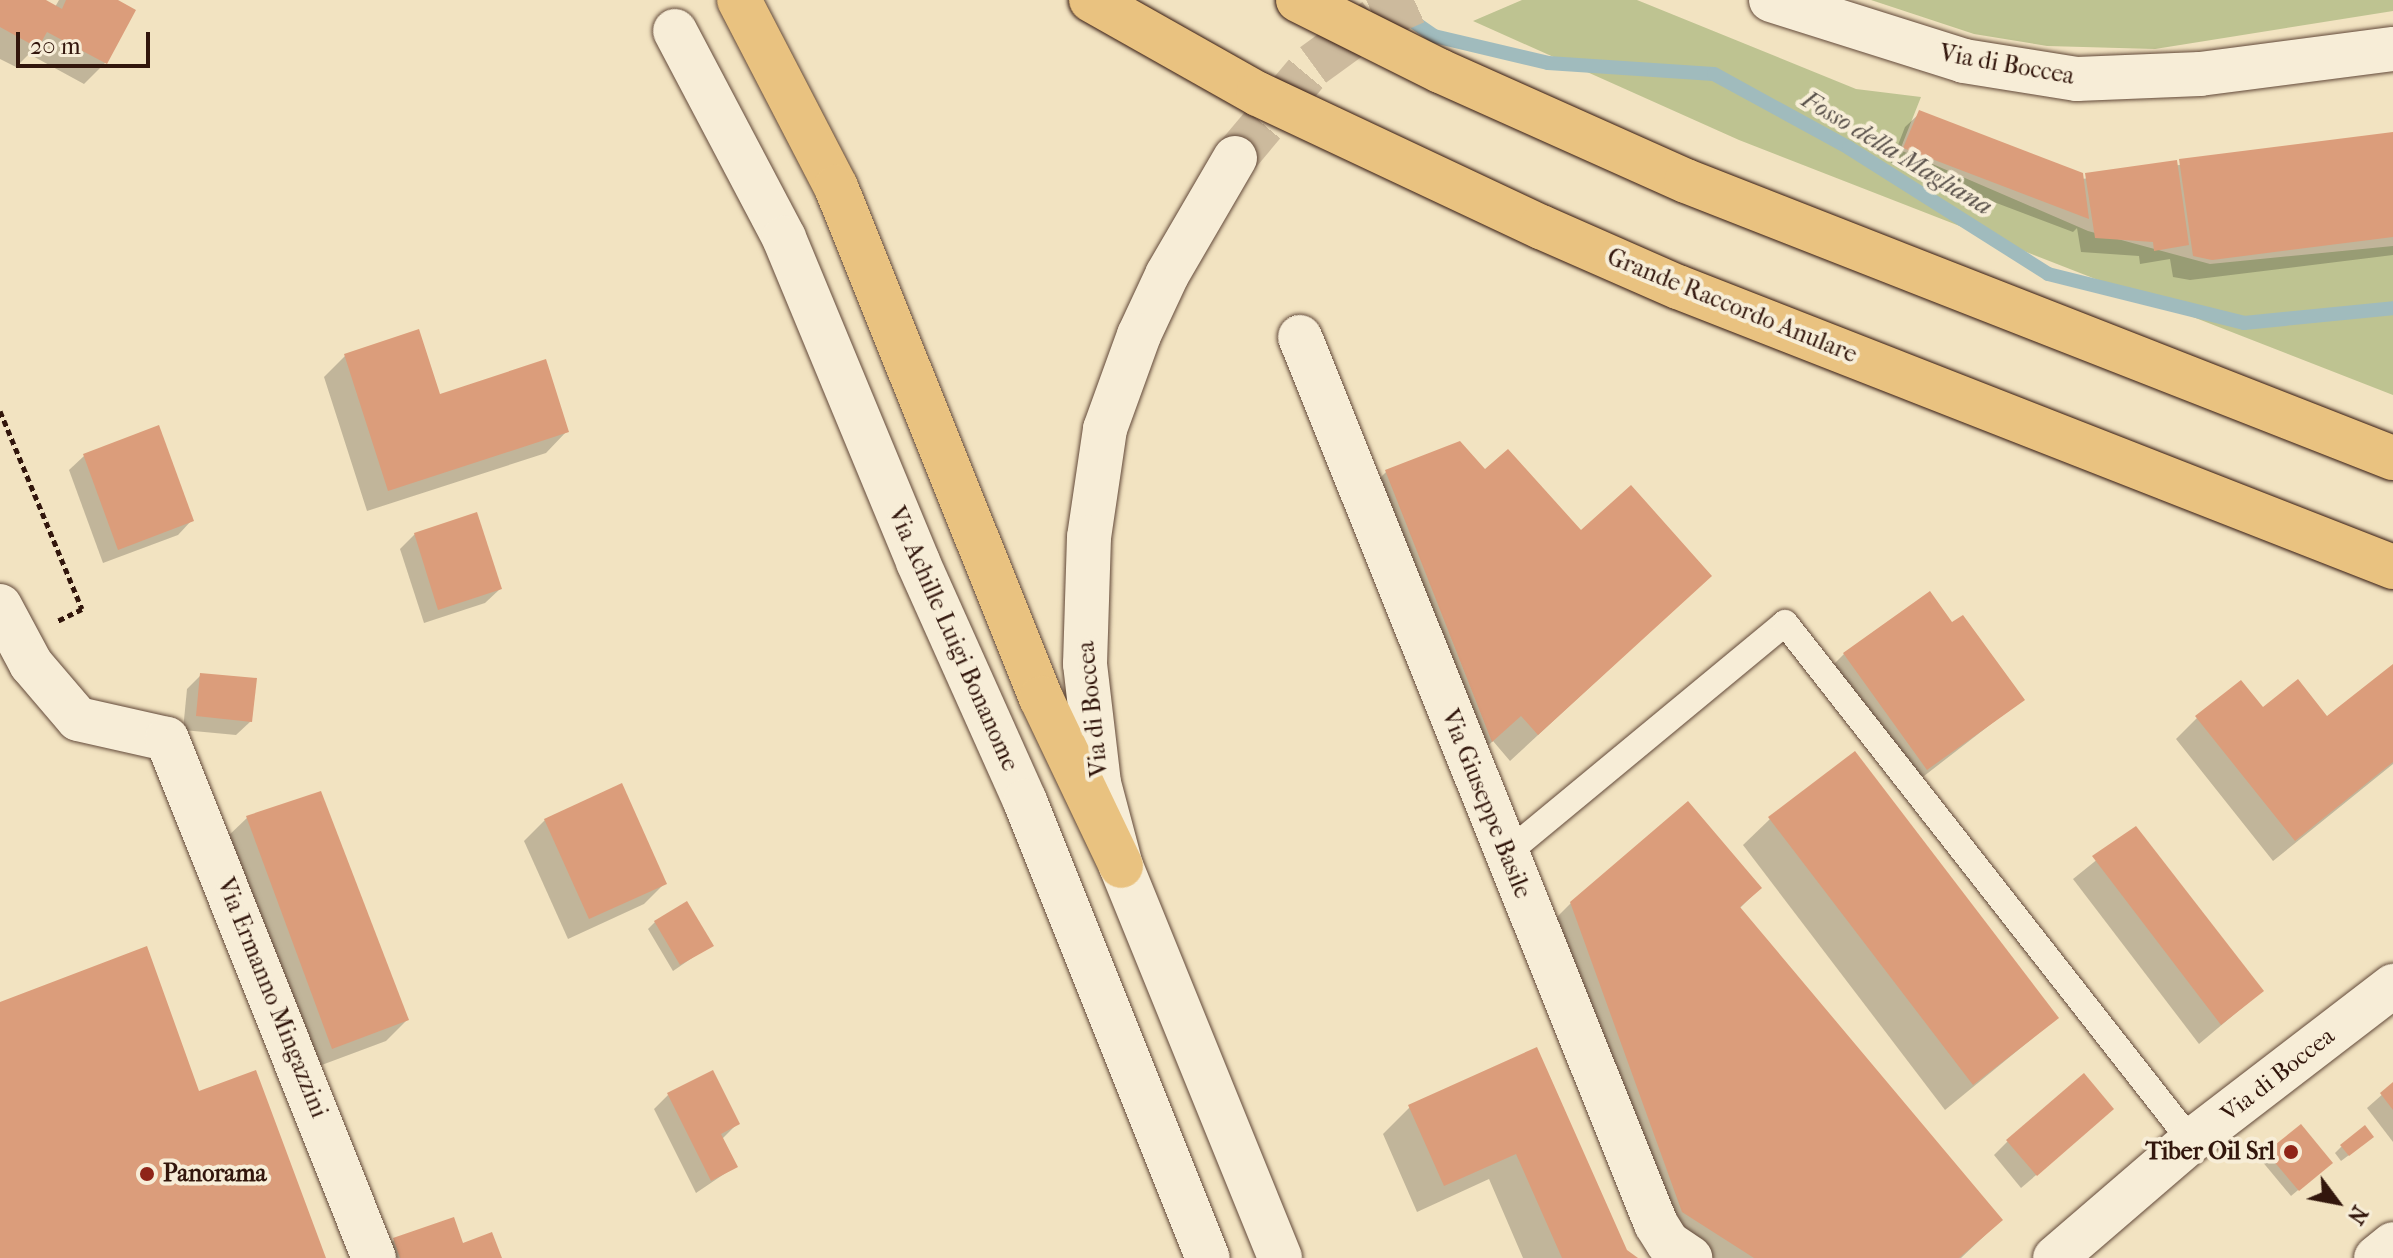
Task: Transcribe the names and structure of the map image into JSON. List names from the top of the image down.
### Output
{
  "streets": {
    "highway": ["Grande Raccordo Anulare"],
    "street": [
      "Via di Boccea",
      "Via Achille Luigi Bonanome",
      "Via Giuseppe Basile",
      "Via Ermanno Mingazzini"
    ]
  },
  "water": ["Fosso della Magliana"],
  "places": ["Tiber Oil Srl", "Panorama"],
  "scale_bar": "20 m",
  "north": "bottom right"
}
